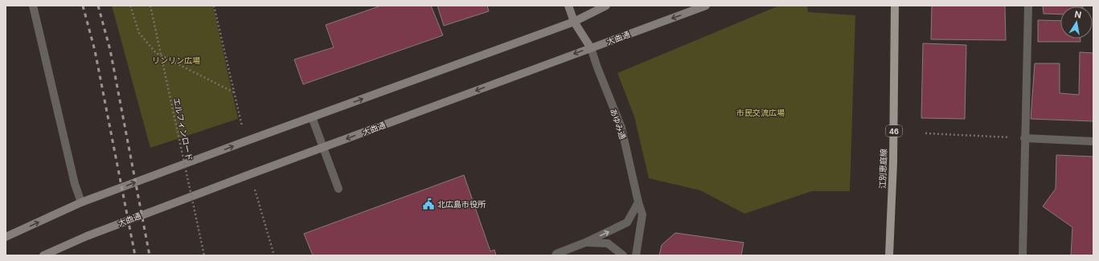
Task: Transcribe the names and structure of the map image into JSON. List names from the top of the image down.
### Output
{
  "streets": {
    "main road": ["大曲通", "46", "江別恵庭線"],
    "street": ["あゆみ通"],
    "path": ["エルフィンロード"]
  },
  "crossings": [
    ["大曲通", "あゆみ通"]
  ],
  "parks": ["リンリン広場", "市民交流広場"],
  "places": {
    "public building": ["北広島市役所"]
  },
  "north": "top"
}
